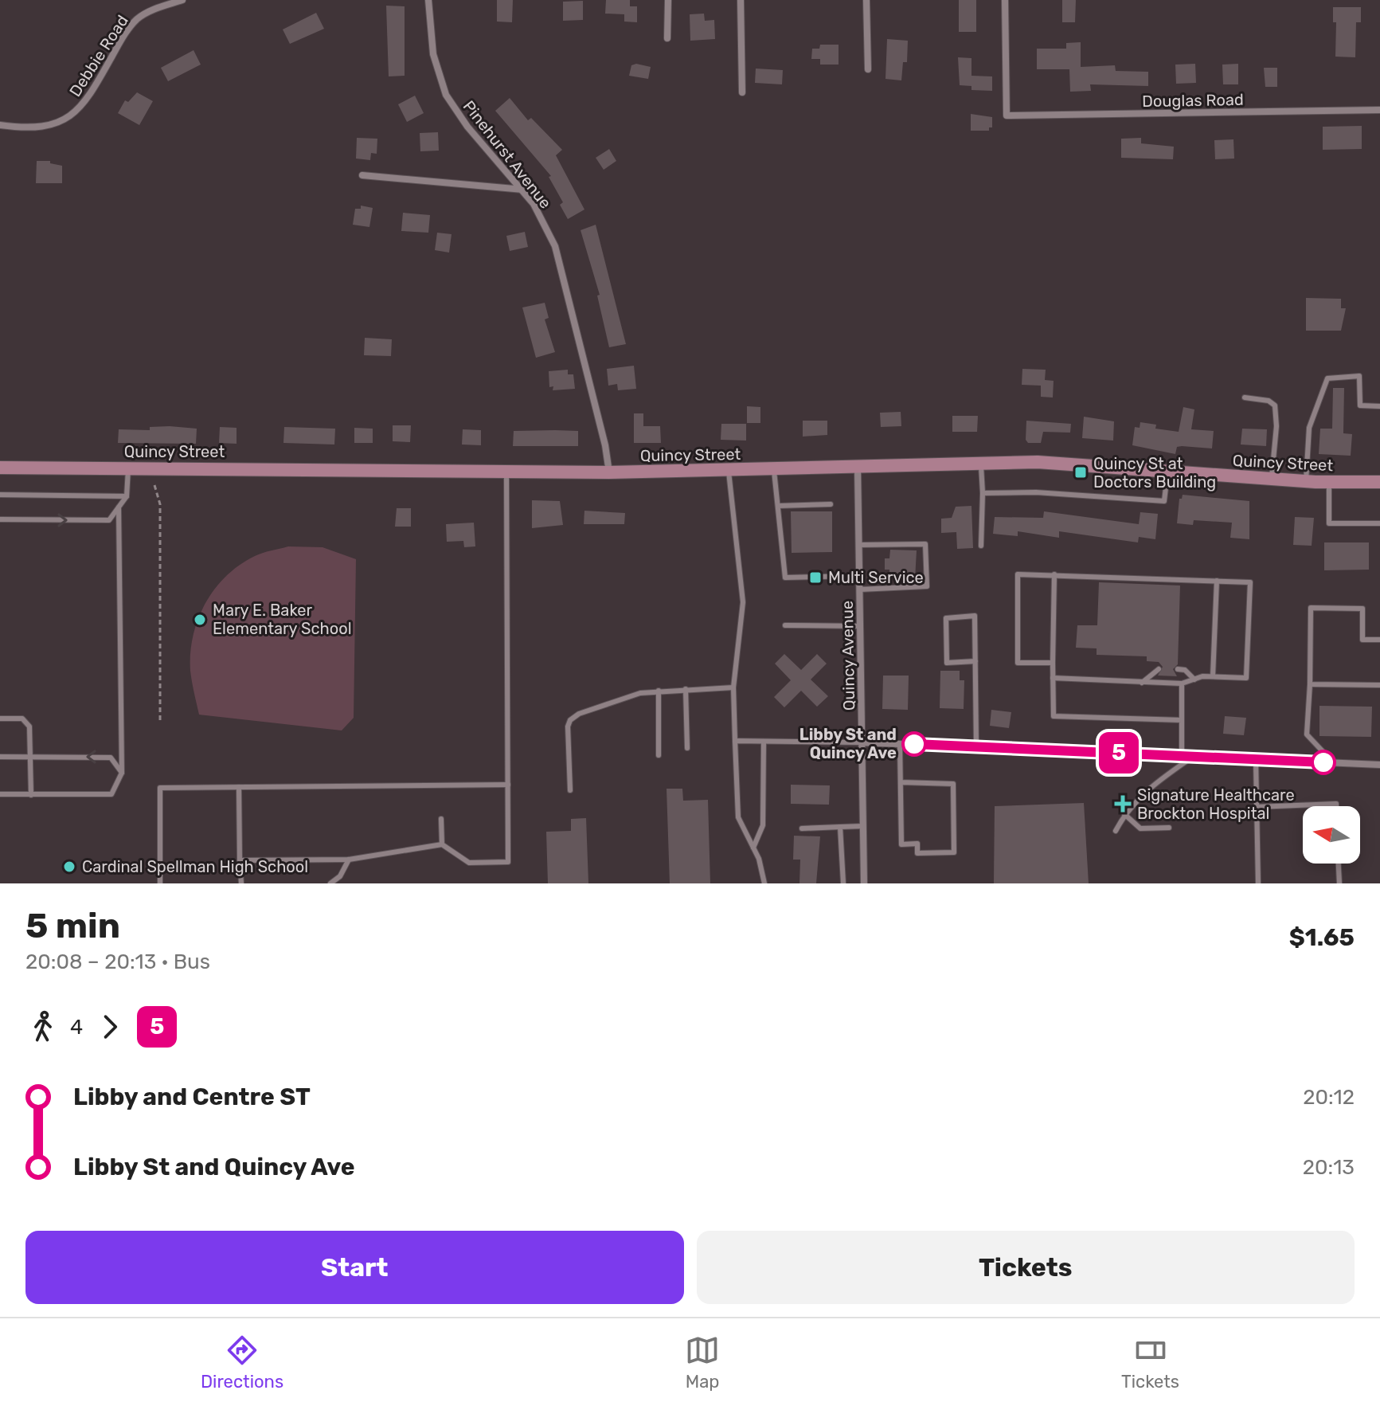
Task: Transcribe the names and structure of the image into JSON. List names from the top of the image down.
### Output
{
  "streets": {
    "main road": ["Quincy Street"],
    "street": [
      "Debbie Road",
      "Douglas Road",
      "Pinehurst Avenue",
      "Quincy Avenue"
    ]
  },
  "crossings": [
    ["Pinehurst Avenue", "Quincy Street"],
    ["Quincy Street", "Quincy Avenue"]
  ],
  "places": {
    "transit": ["Quincy St at Doctors Building", "Multi Service"],
    "other": ["Mary E. Baker Elementary School", "Libby St and Quincy Ave", "Cardinal Spellman High School"],
    "health": ["Signature Healthcare Brockton Hospital"]
  },
  "lines": ["bus line 5"],
  "north": "left",
  "page": {
    "on_map": "5",
    "heading": ["5 min", "20:08 – 20:13 · Bus", "$1.65"],
    "legs": ["4", "5"],
    "list": [
      {
        "name": "Libby and Centre ST",
        "value": "20:12"
      },
      {
        "name": "Libby St and Quincy Ave",
        "value": "20:13"
      }
    ],
    "buttons": ["Start", "Tickets"],
    "tabs": ["Directions", "Map", "Tickets"]
  }
}
